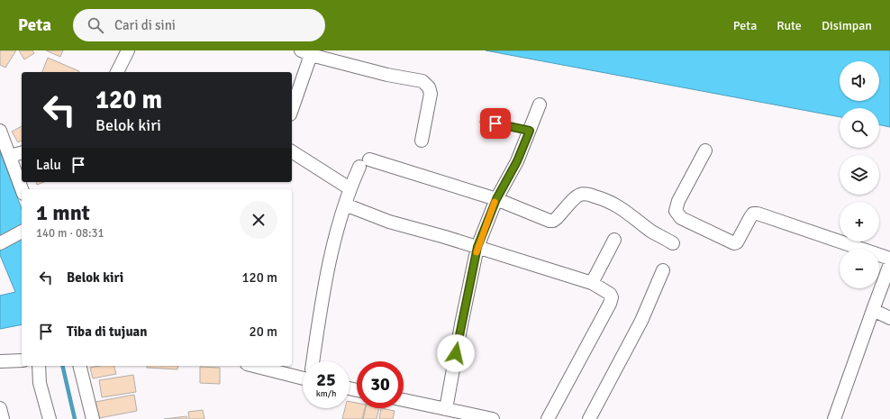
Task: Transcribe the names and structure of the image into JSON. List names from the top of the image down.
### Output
{
  "page": {
    "header": "Peta",
    "search": "Cari di sini",
    "nav": ["Peta", "Rute", "Disimpan"],
    "map_buttons": ["+", "−"],
    "turn": ["120 m", "Belok kiri"],
    "then": "Lalu",
    "heading": ["1 mnt", "140 m · 08:31"],
    "list": [
      {
        "name": "Belok kiri",
        "value": "120 m"
      },
      {
        "name": "Tiba di tujuan",
        "value": "20 m"
      }
    ],
    "speed": "25 km/h",
    "limit": "30"
  }
}
